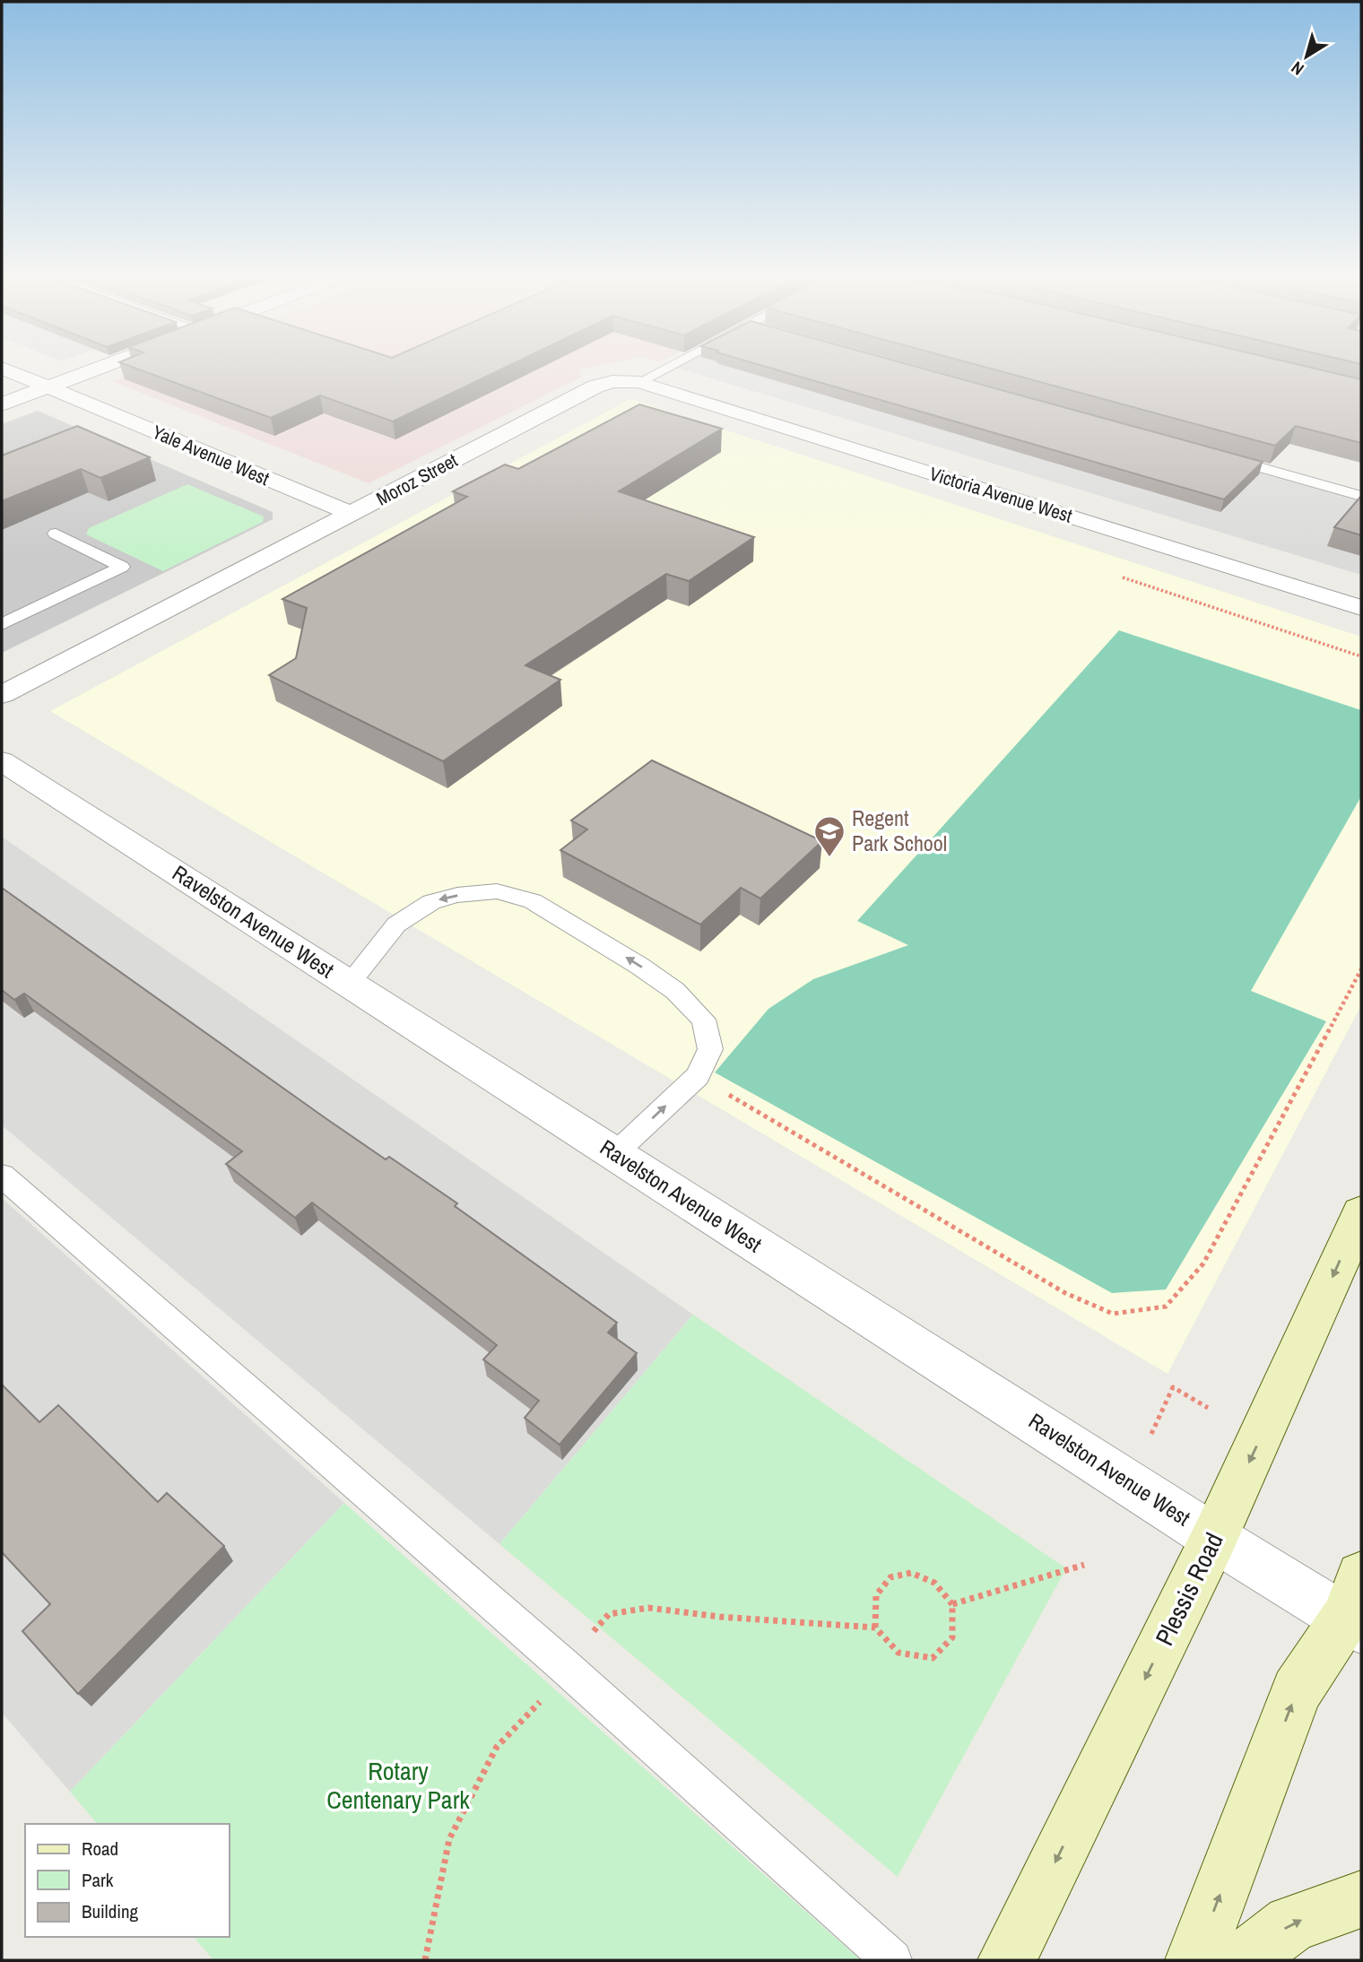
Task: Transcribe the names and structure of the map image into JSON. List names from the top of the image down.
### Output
{
  "streets": {
    "main road": ["Plessis Road"],
    "street": [
      "Yale Avenue West",
      "Moroz Street",
      "Victoria Avenue West",
      "Ravelston Avenue West"
    ]
  },
  "crossings": [
    ["Yale Avenue West", "Moroz Street"],
    ["Moroz Street", "Victoria Avenue West"],
    ["Ravelston Avenue West", "Plessis Road"]
  ],
  "parks": ["Rotary Centenary Park"],
  "places": {
    "school or university": ["Regent Park School"]
  },
  "legend": ["Road", "Park", "Building"],
  "north": "bottom left"
}
